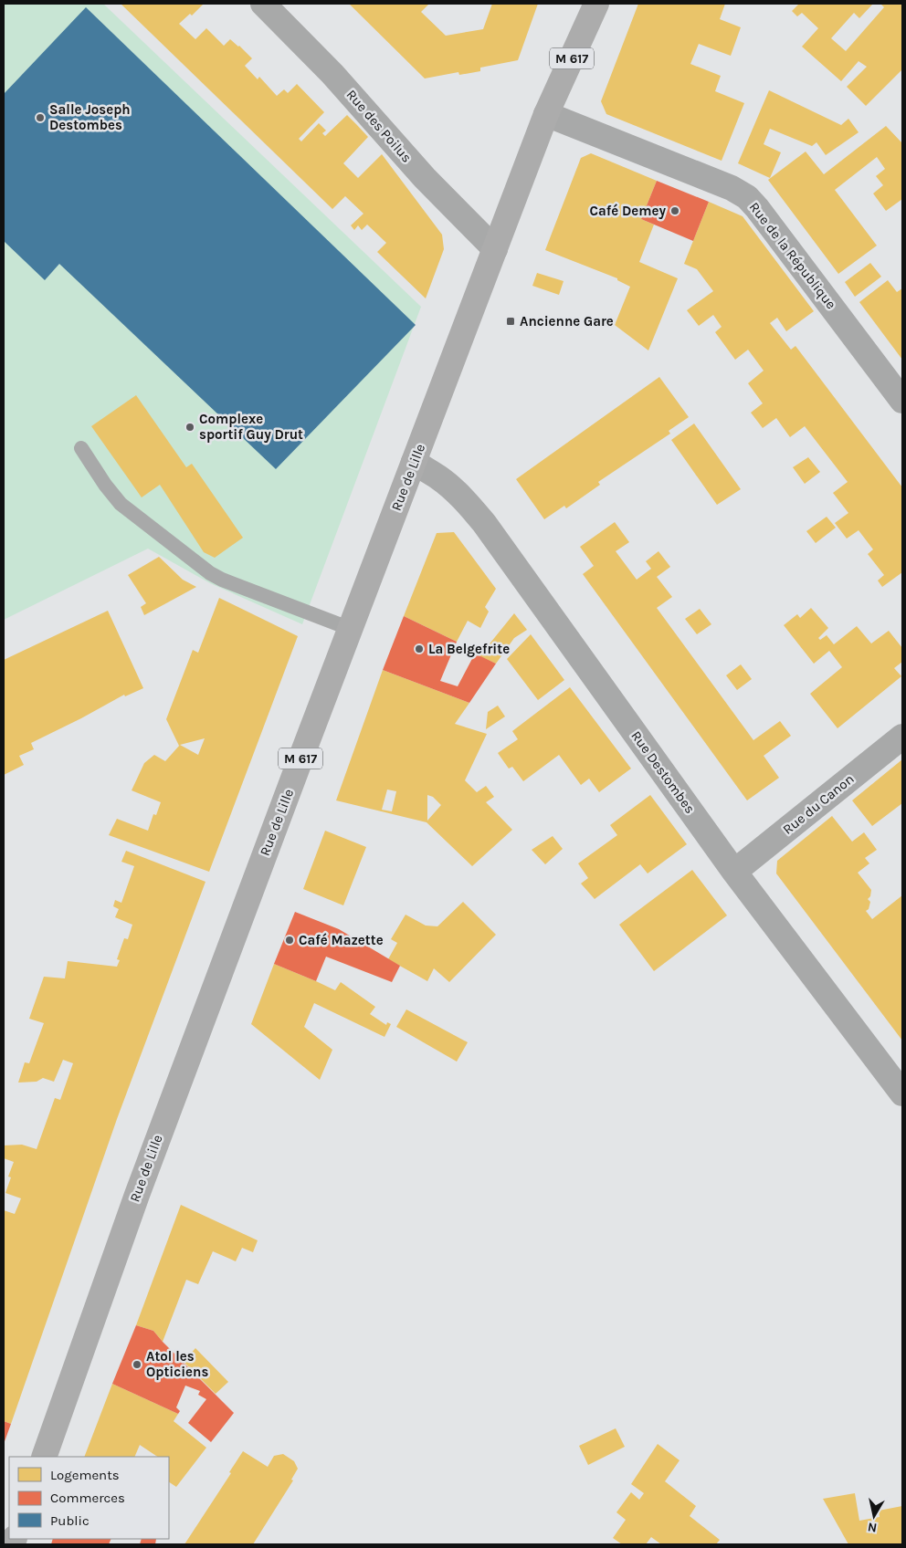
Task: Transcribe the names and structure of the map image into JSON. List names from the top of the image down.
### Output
{
  "streets": {
    "main road": ["M 617", "Rue de Lille"],
    "street": [
      "Rue des Poilus",
      "Rue de la République",
      "Rue Destombes",
      "Rue du Canon"
    ]
  },
  "crossings": [
    ["Rue des Poilus", "Rue de Lille"],
    ["Rue de la République", "Rue de Lille"],
    ["Rue de Lille", "Rue Destombes"],
    ["Rue Destombes", "Rue du Canon"]
  ],
  "places": {
    "other": [
      "Salle Joseph Destombes",
      "Café Demey",
      "Complexe sportif Guy Drut",
      "La Belgefrite",
      "Café Mazette",
      "Atol les Opticiens"
    ],
    "transit": ["Ancienne Gare"]
  },
  "legend": ["Logements", "Commerces", "Public"],
  "north": "bottom"
}
